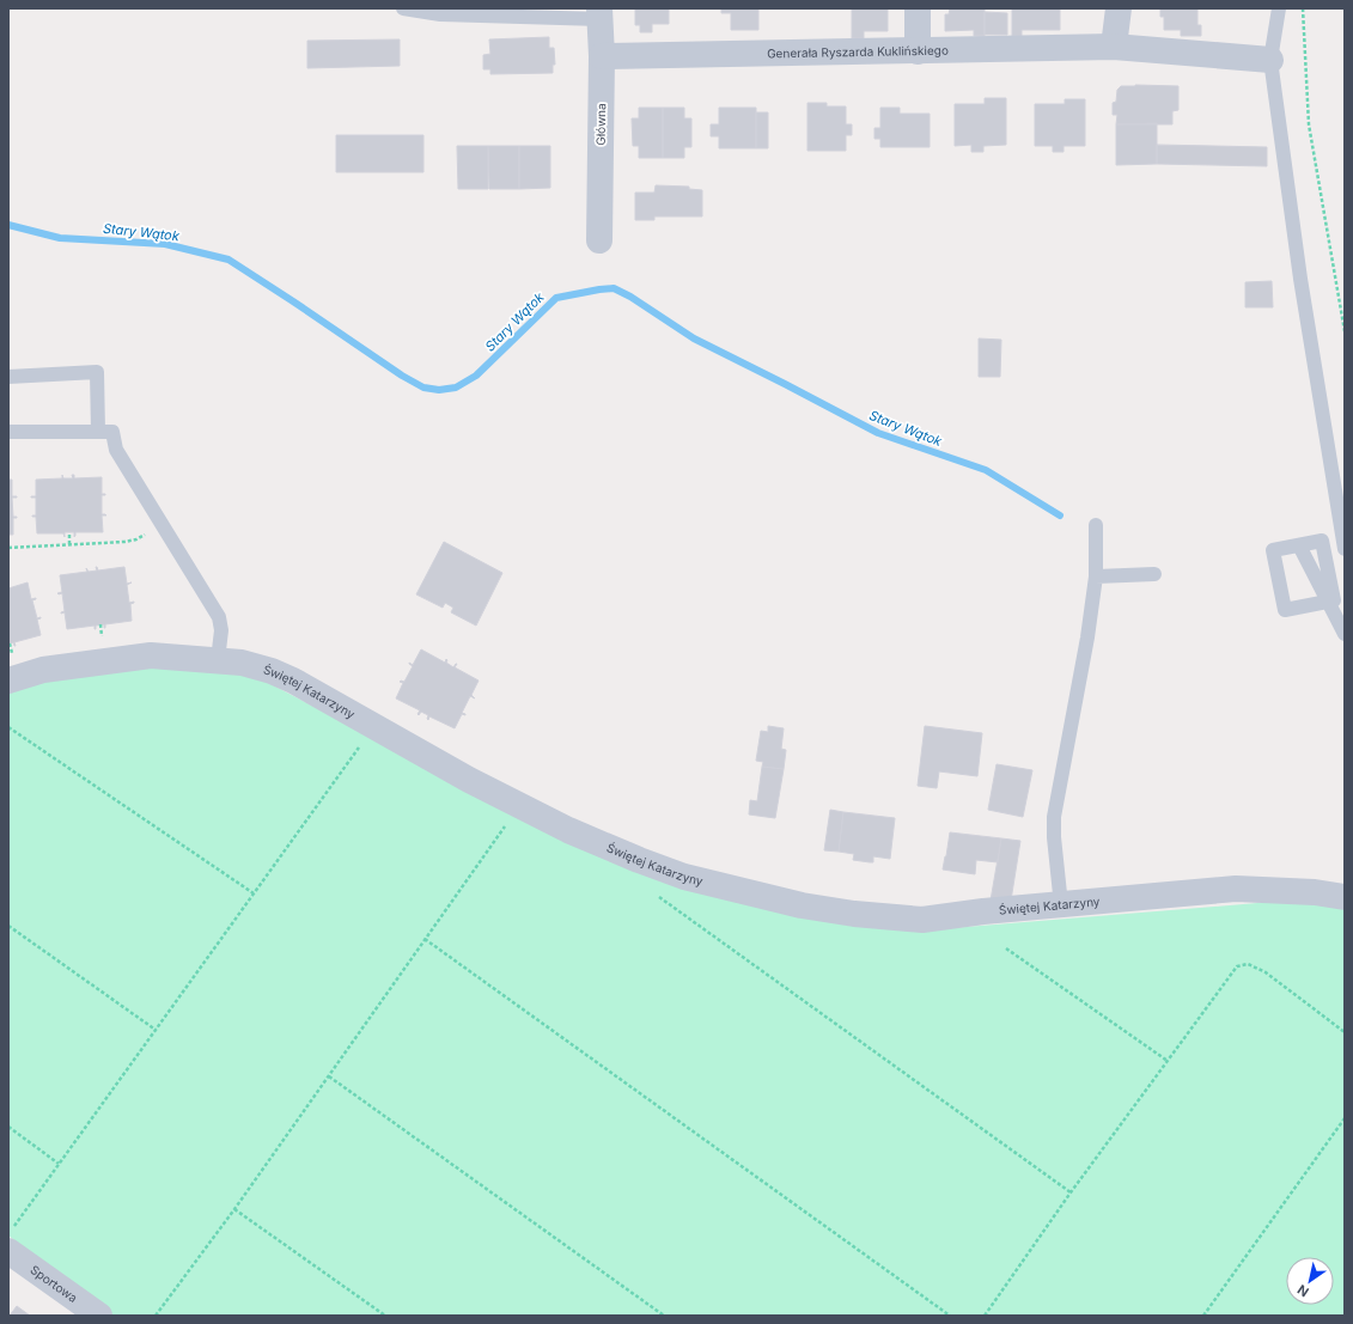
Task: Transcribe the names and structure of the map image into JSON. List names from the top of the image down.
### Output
{
  "streets": {
    "street": [
      "Generała Ryszarda Kuklińskiego",
      "Główna",
      "Świętej Katarzyny",
      "Sportowa"
    ]
  },
  "crossings": [
    ["Generała Ryszarda Kuklińskiego", "Główna"]
  ],
  "water": ["Stary Wątok"],
  "north": "bottom left"
}
